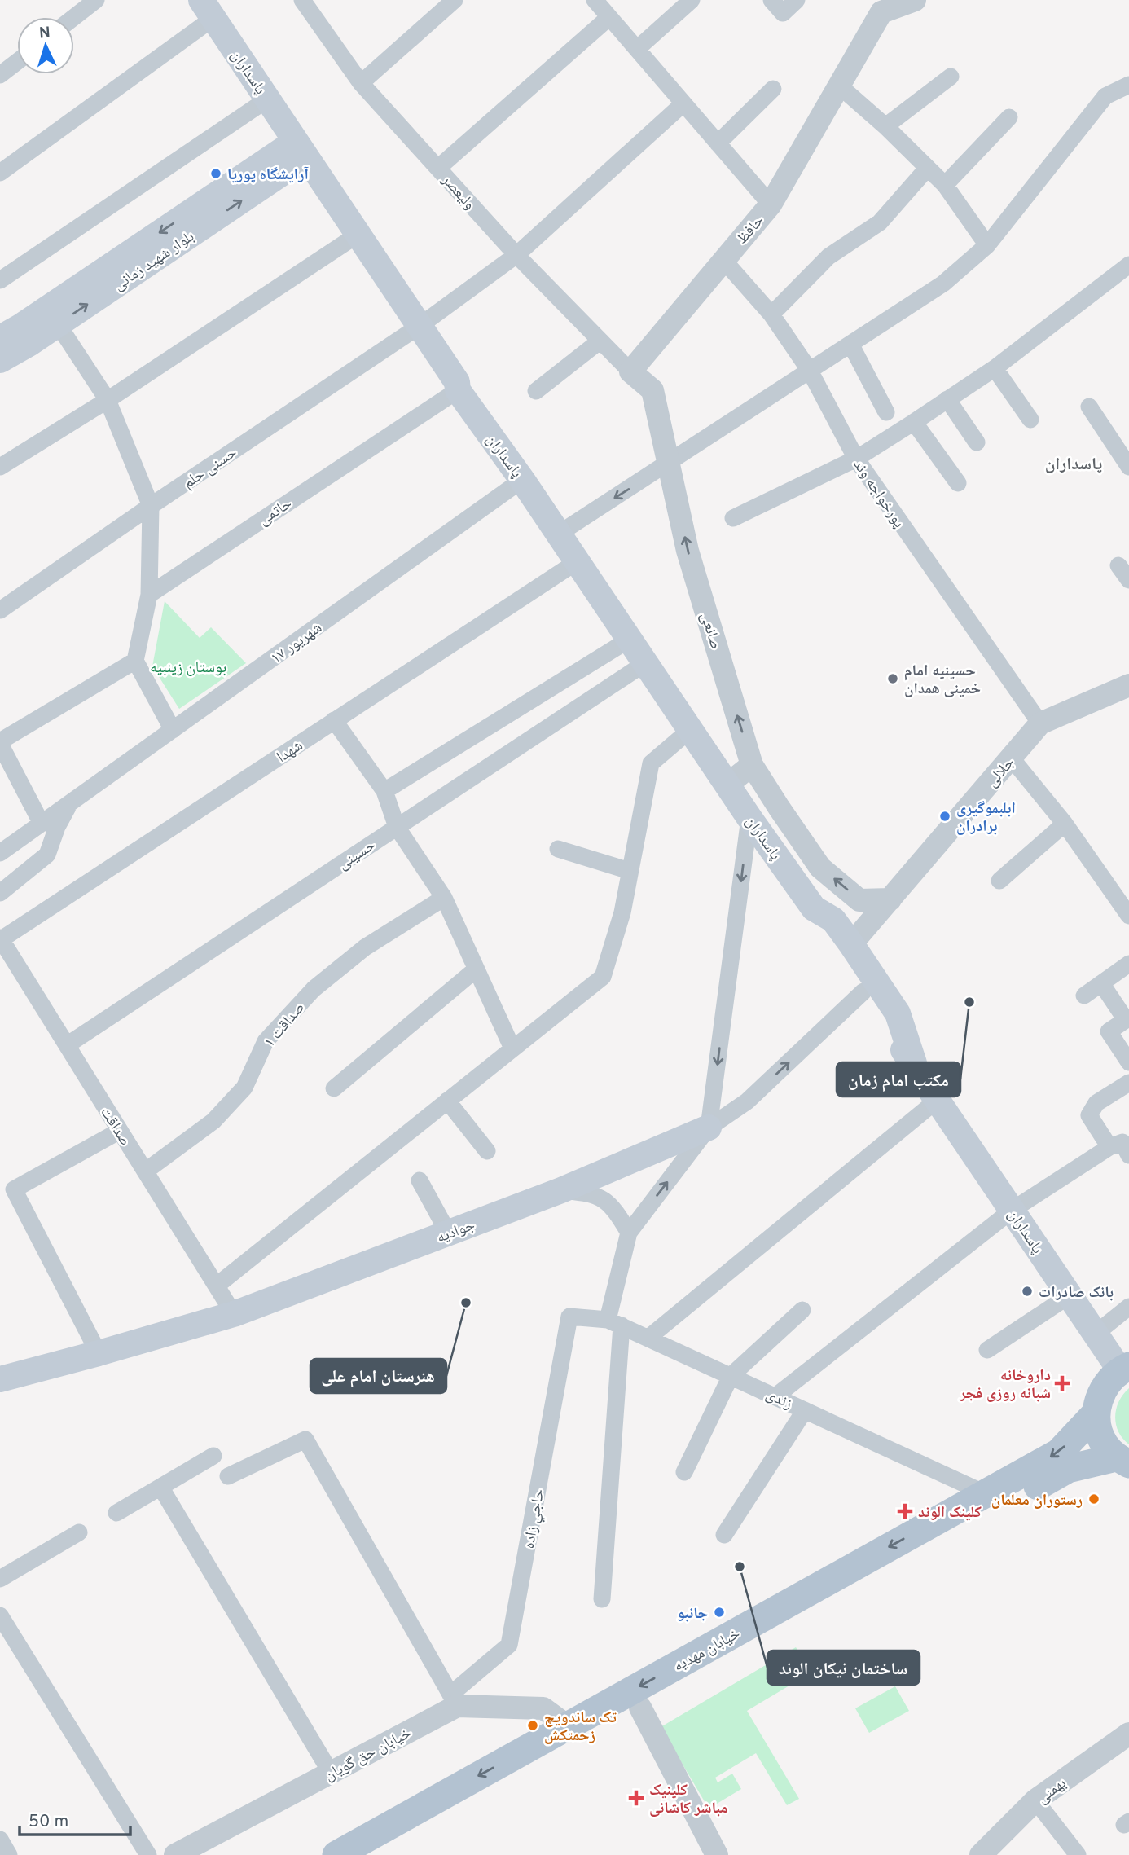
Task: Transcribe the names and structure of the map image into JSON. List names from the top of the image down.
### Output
{
  "streets": {
    "main road": [
      "پاسداران",
      "بلوار شهید زمانی",
      "جوادیه",
      "خیابان مهدیه"
    ],
    "street": [
      "ولیعصر",
      "حافظ",
      "حسنی حلم",
      "پورخواجه وند",
      "حاتمی",
      "صانعی",
      "۱۷ شهریور",
      "شهدا",
      "جلالی",
      "حسینی",
      "صداقت ۱",
      "صداقت",
      "زندی",
      "حاجي زاده",
      "خیابان حق گویان",
      "بهمنی"
    ]
  },
  "crossings": [
    ["پاسداران", "بلوار شهید زمانی"],
    ["پاسداران", "حسنی حلم"],
    ["پاسداران", "حاتمی"],
    ["پاسداران", "۱۷ شهریور"],
    ["پاسداران", "شهدا"],
    ["پاسداران", "جلالی"],
    ["پاسداران", "حسینی"],
    ["پاسداران", "جوادیه"],
    ["ولیعصر", "حافظ"],
    ["ولیعصر", "حسنی حلم"],
    ["حافظ", "پورخواجه وند"],
    ["پورخواجه وند", "جلالی"],
    ["صانعی", "جلالی"],
    ["شهدا", "صداقت"],
    ["حسینی", "صداقت"],
    ["صداقت ۱", "صداقت"],
    ["صداقت", "جوادیه"],
    ["زندی", "حاجي زاده"],
    ["زندی", "خیابان مهدیه"],
    ["حاجي زاده", "خیابان حق گویان"],
    ["خیابان مهدیه", "خیابان حق گویان"]
  ],
  "one_way": ["صانعی"],
  "districts": ["پاسداران"],
  "parks": ["بوستان زینبیه"],
  "places": {
    "other": [
      "آرایشگاه پوریا",
      "حسینیه امام خمینی همدان",
      "ابلبموگیری برادران",
      "مکتب امام زمان",
      "بانک صادرات",
      "هنرستان امام علی",
      "رستوران معلمان",
      "ساختمان نیکان الوند",
      "جانبو",
      "تک ساندویچ زحمتکش"
    ],
    "health": ["داروخانه شبانه روزی فجر", "کلینک الوند", "کلینیک مباشر کاشانی"]
  },
  "scale_bar": "50 m",
  "north": "top"
}
